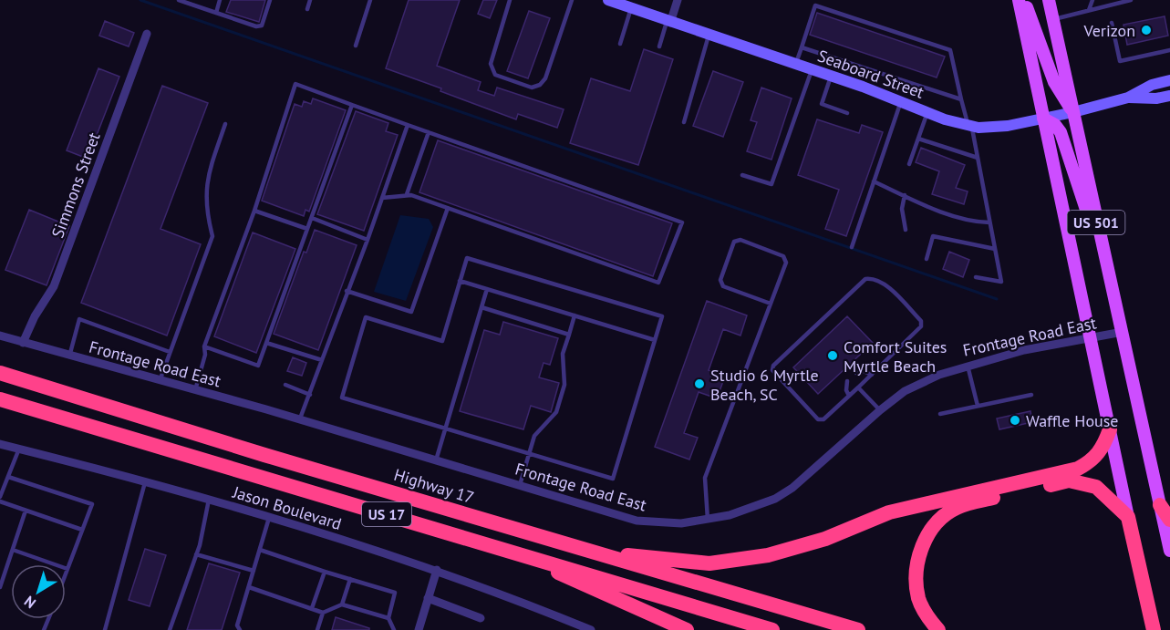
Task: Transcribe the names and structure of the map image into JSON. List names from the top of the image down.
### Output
{
  "streets": {
    "highway": ["US 501", "Highway 17", "US 17"],
    "street": [
      "Seaboard Street",
      "Simmons Street",
      "Frontage Road East",
      "Jason Boulevard"
    ]
  },
  "crossings": [
    ["Seaboard Street", "US 501"],
    ["Simmons Street", "Frontage Road East"],
    ["US 501", "Frontage Road East"]
  ],
  "places": [
    "Verizon",
    "Comfort Suites Myrtle Beach",
    "Studio 6 Myrtle Beach, SC",
    "Waffle House"
  ],
  "north": "bottom left"
}
